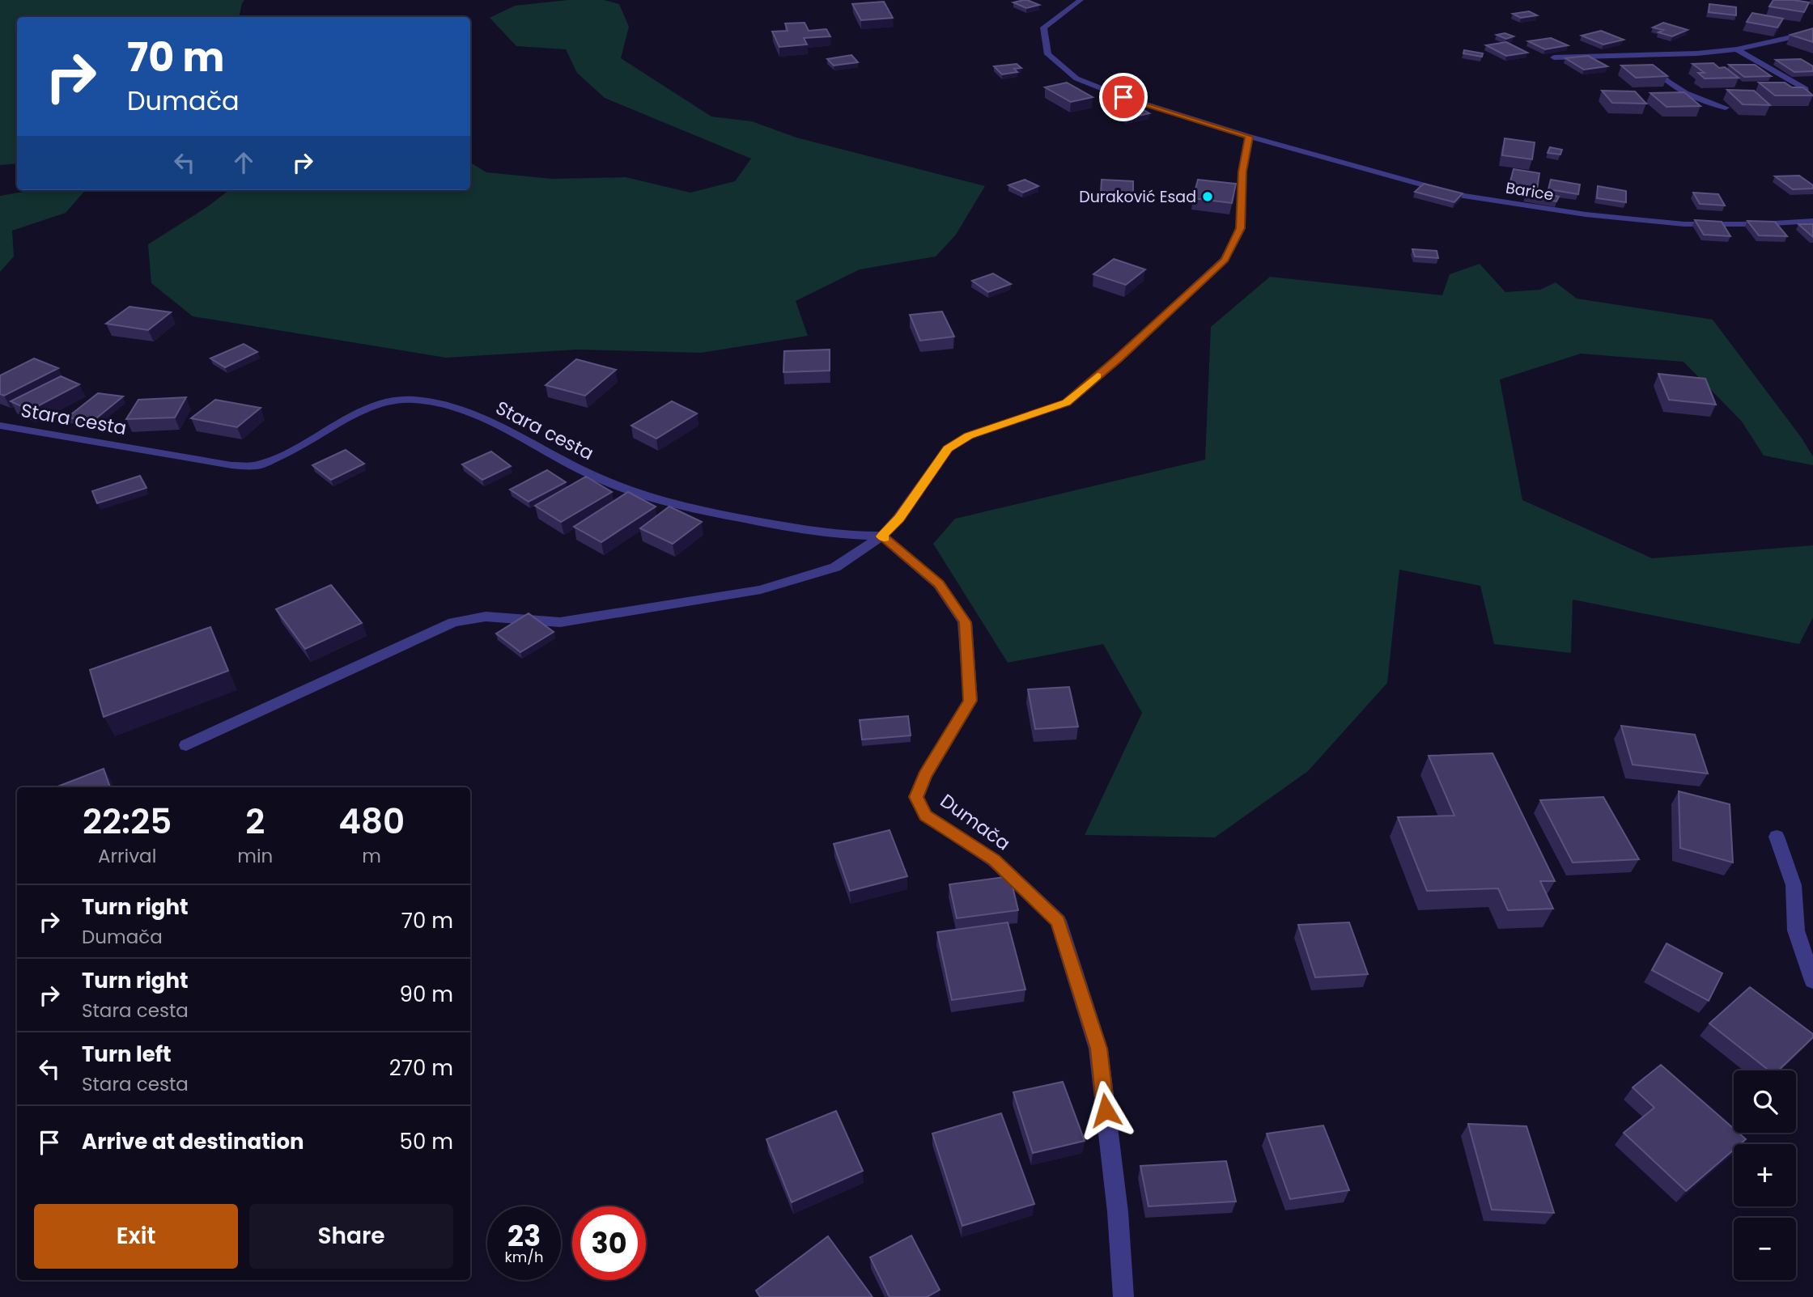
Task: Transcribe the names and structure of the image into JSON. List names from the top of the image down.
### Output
{
  "streets": {
    "street": ["Barice", "Stara cesta", "Dumača"]
  },
  "crossings": [
    ["Stara cesta", "Dumača"]
  ],
  "places": ["Duraković Esad"],
  "page": {
    "turn": ["70 m", "Dumača"],
    "eta": [
      "22:25",
      "Arrival",
      "2",
      "min",
      "480",
      "m"
    ],
    "list": [
      {
        "name": "Turn right",
        "note": "Dumača",
        "value": "70 m"
      },
      {
        "name": "Turn right",
        "note": "Stara cesta",
        "value": "90 m"
      },
      {
        "name": "Turn left",
        "note": "Stara cesta",
        "value": "270 m"
      },
      {
        "name": "Arrive at destination",
        "value": "50 m"
      }
    ],
    "map_buttons": ["+", "−"],
    "buttons": ["Exit", "Share"],
    "speed": "23 km/h",
    "limit": "30"
  }
}
